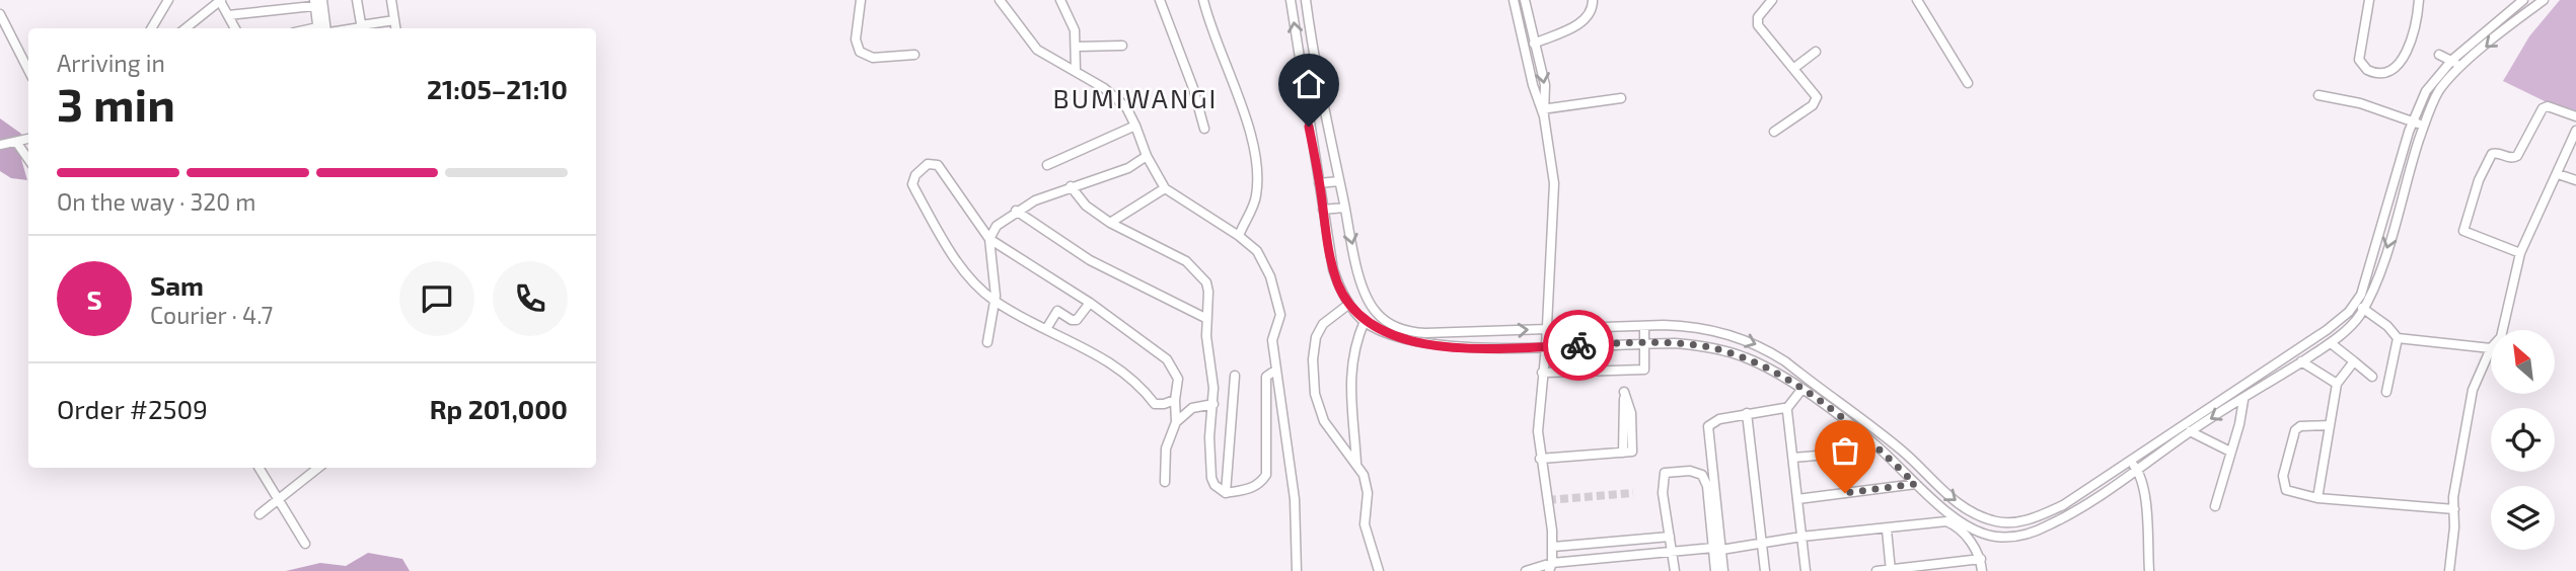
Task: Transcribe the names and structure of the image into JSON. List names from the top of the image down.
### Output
{
  "districts": ["BUMIWANGI"],
  "north": "top left",
  "page": {
    "heading": ["3 min", "Arriving in", "21:05–21:10"],
    "panel": [
      "Sam",
      "Courier · 4.7",
      "Order #2509",
      "Rp 201,000"
    ],
    "bar": "On the way · 320 m",
    "round": "S"
  }
}
